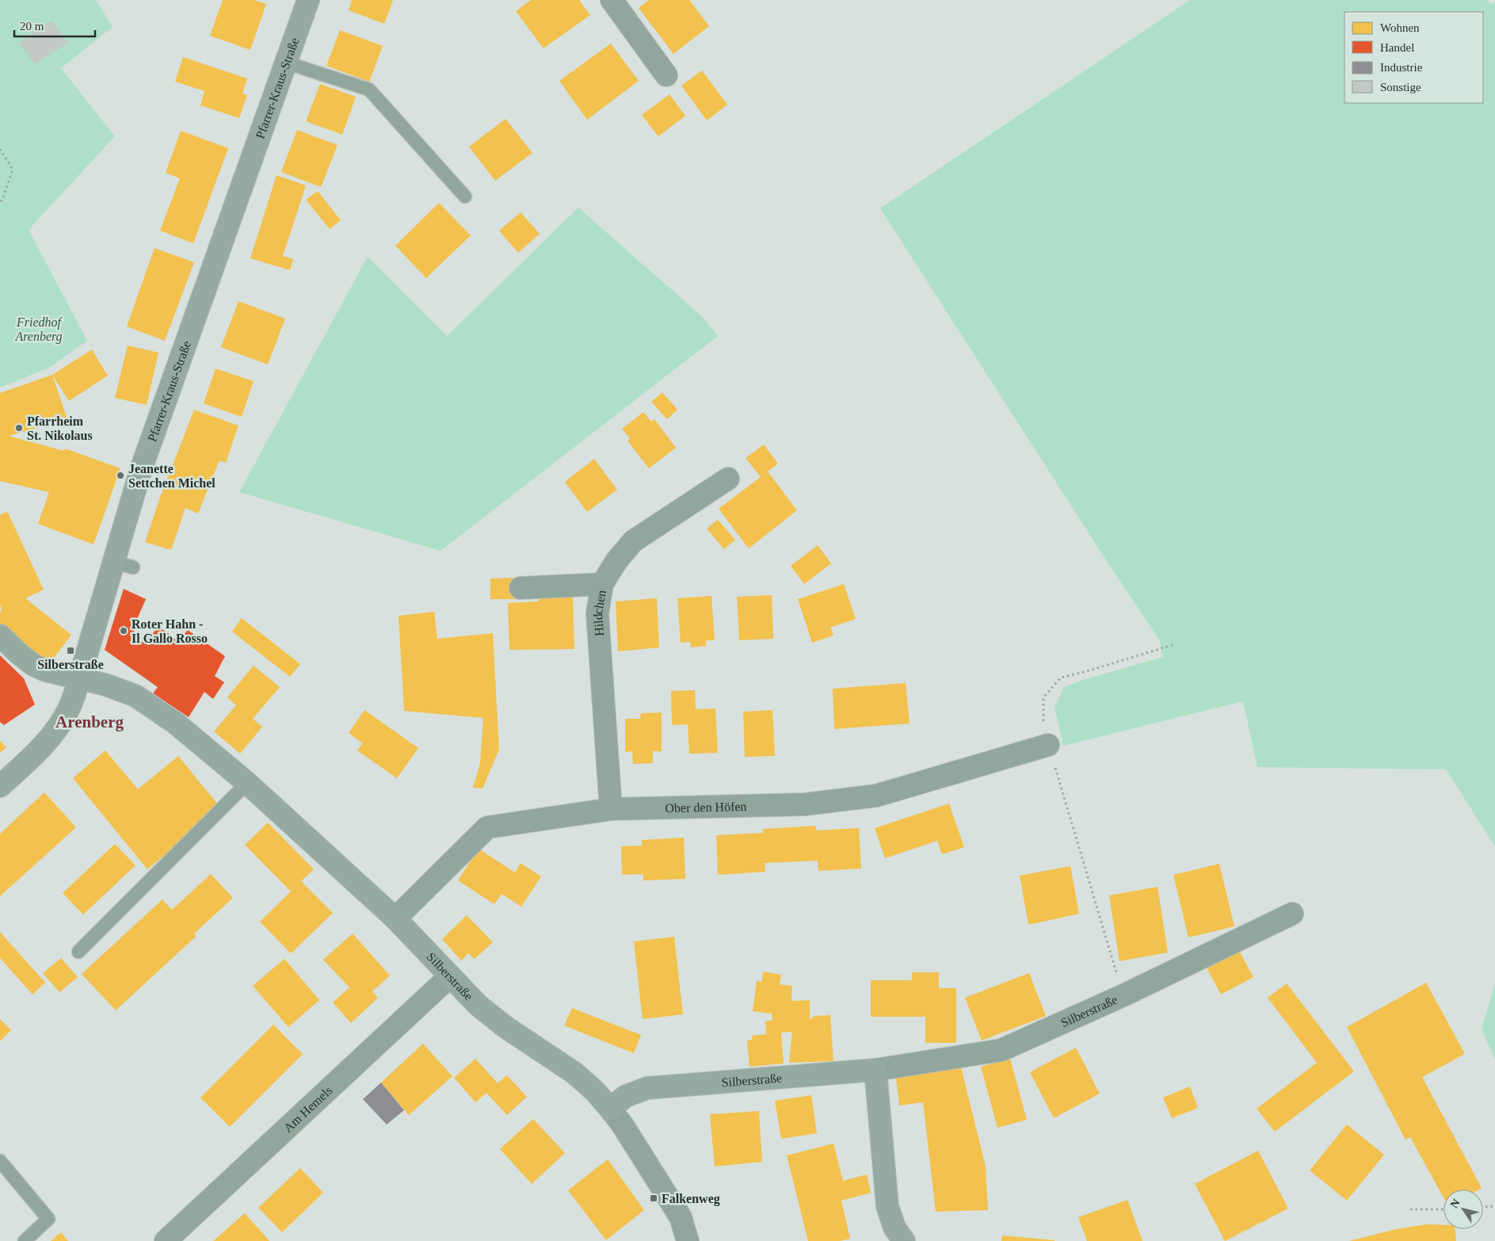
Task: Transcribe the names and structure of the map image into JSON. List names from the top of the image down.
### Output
{
  "streets": {
    "street": [
      "Pfarrer-Kraus-Straße",
      "Hildchen",
      "Ober den Höfen",
      "Silberstraße",
      "Am Hemels"
    ]
  },
  "crossings": [
    ["Pfarrer-Kraus-Straße", "Silberstraße"],
    ["Hildchen", "Ober den Höfen"],
    ["Ober den Höfen", "Silberstraße"],
    ["Silberstraße", "Am Hemels"]
  ],
  "districts": ["Arenberg"],
  "parks": ["Friedhof Arenberg"],
  "places": {
    "other": ["Pfarrheim St. Nikolaus", "Jeanette Settchen Michel", "Roter Hahn - Il Gallo Rosso"],
    "transit": ["Silberstraße", "Falkenweg"]
  },
  "legend": [
    "Wohnen",
    "Handel",
    "Industrie",
    "Sonstige"
  ],
  "scale_bar": "20 m",
  "north": "top left"
}
